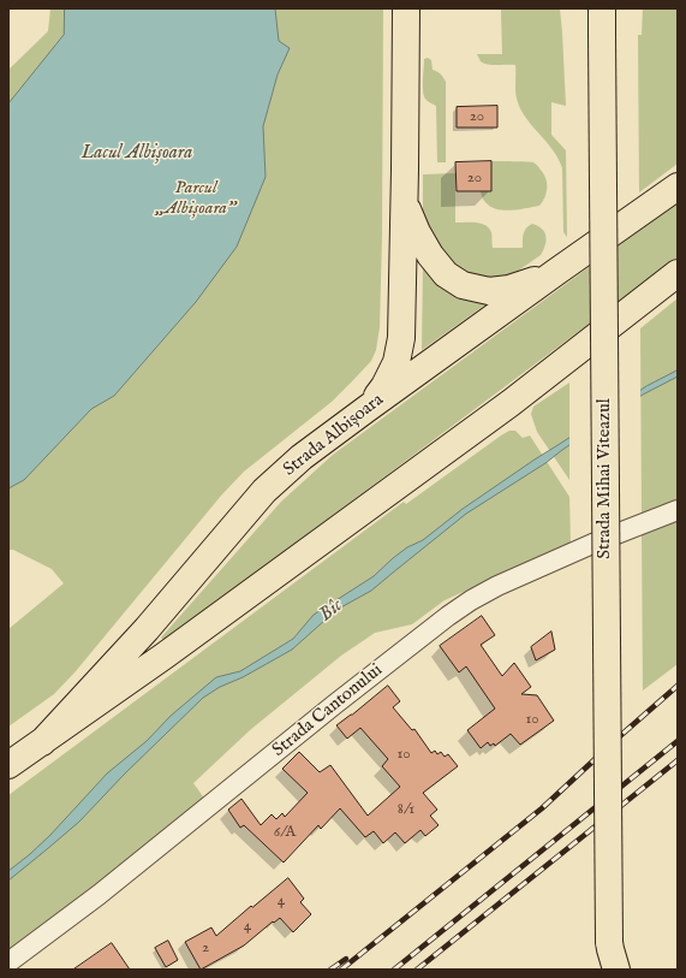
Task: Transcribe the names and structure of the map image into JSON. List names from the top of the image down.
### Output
{
  "streets": {
    "main road": ["Strada Albișoara", "Strada Mihai Viteazul"],
    "street": ["Strada Cantonului"]
  },
  "water": ["Lacul Albișoara", "Bîc"],
  "parks": ["Parcul „Albișoara”"],
  "house_numbers": [
    "20",
    "20",
    "10",
    "10",
    "8/1",
    "6/A",
    "4",
    "4",
    "2"
  ]
}
